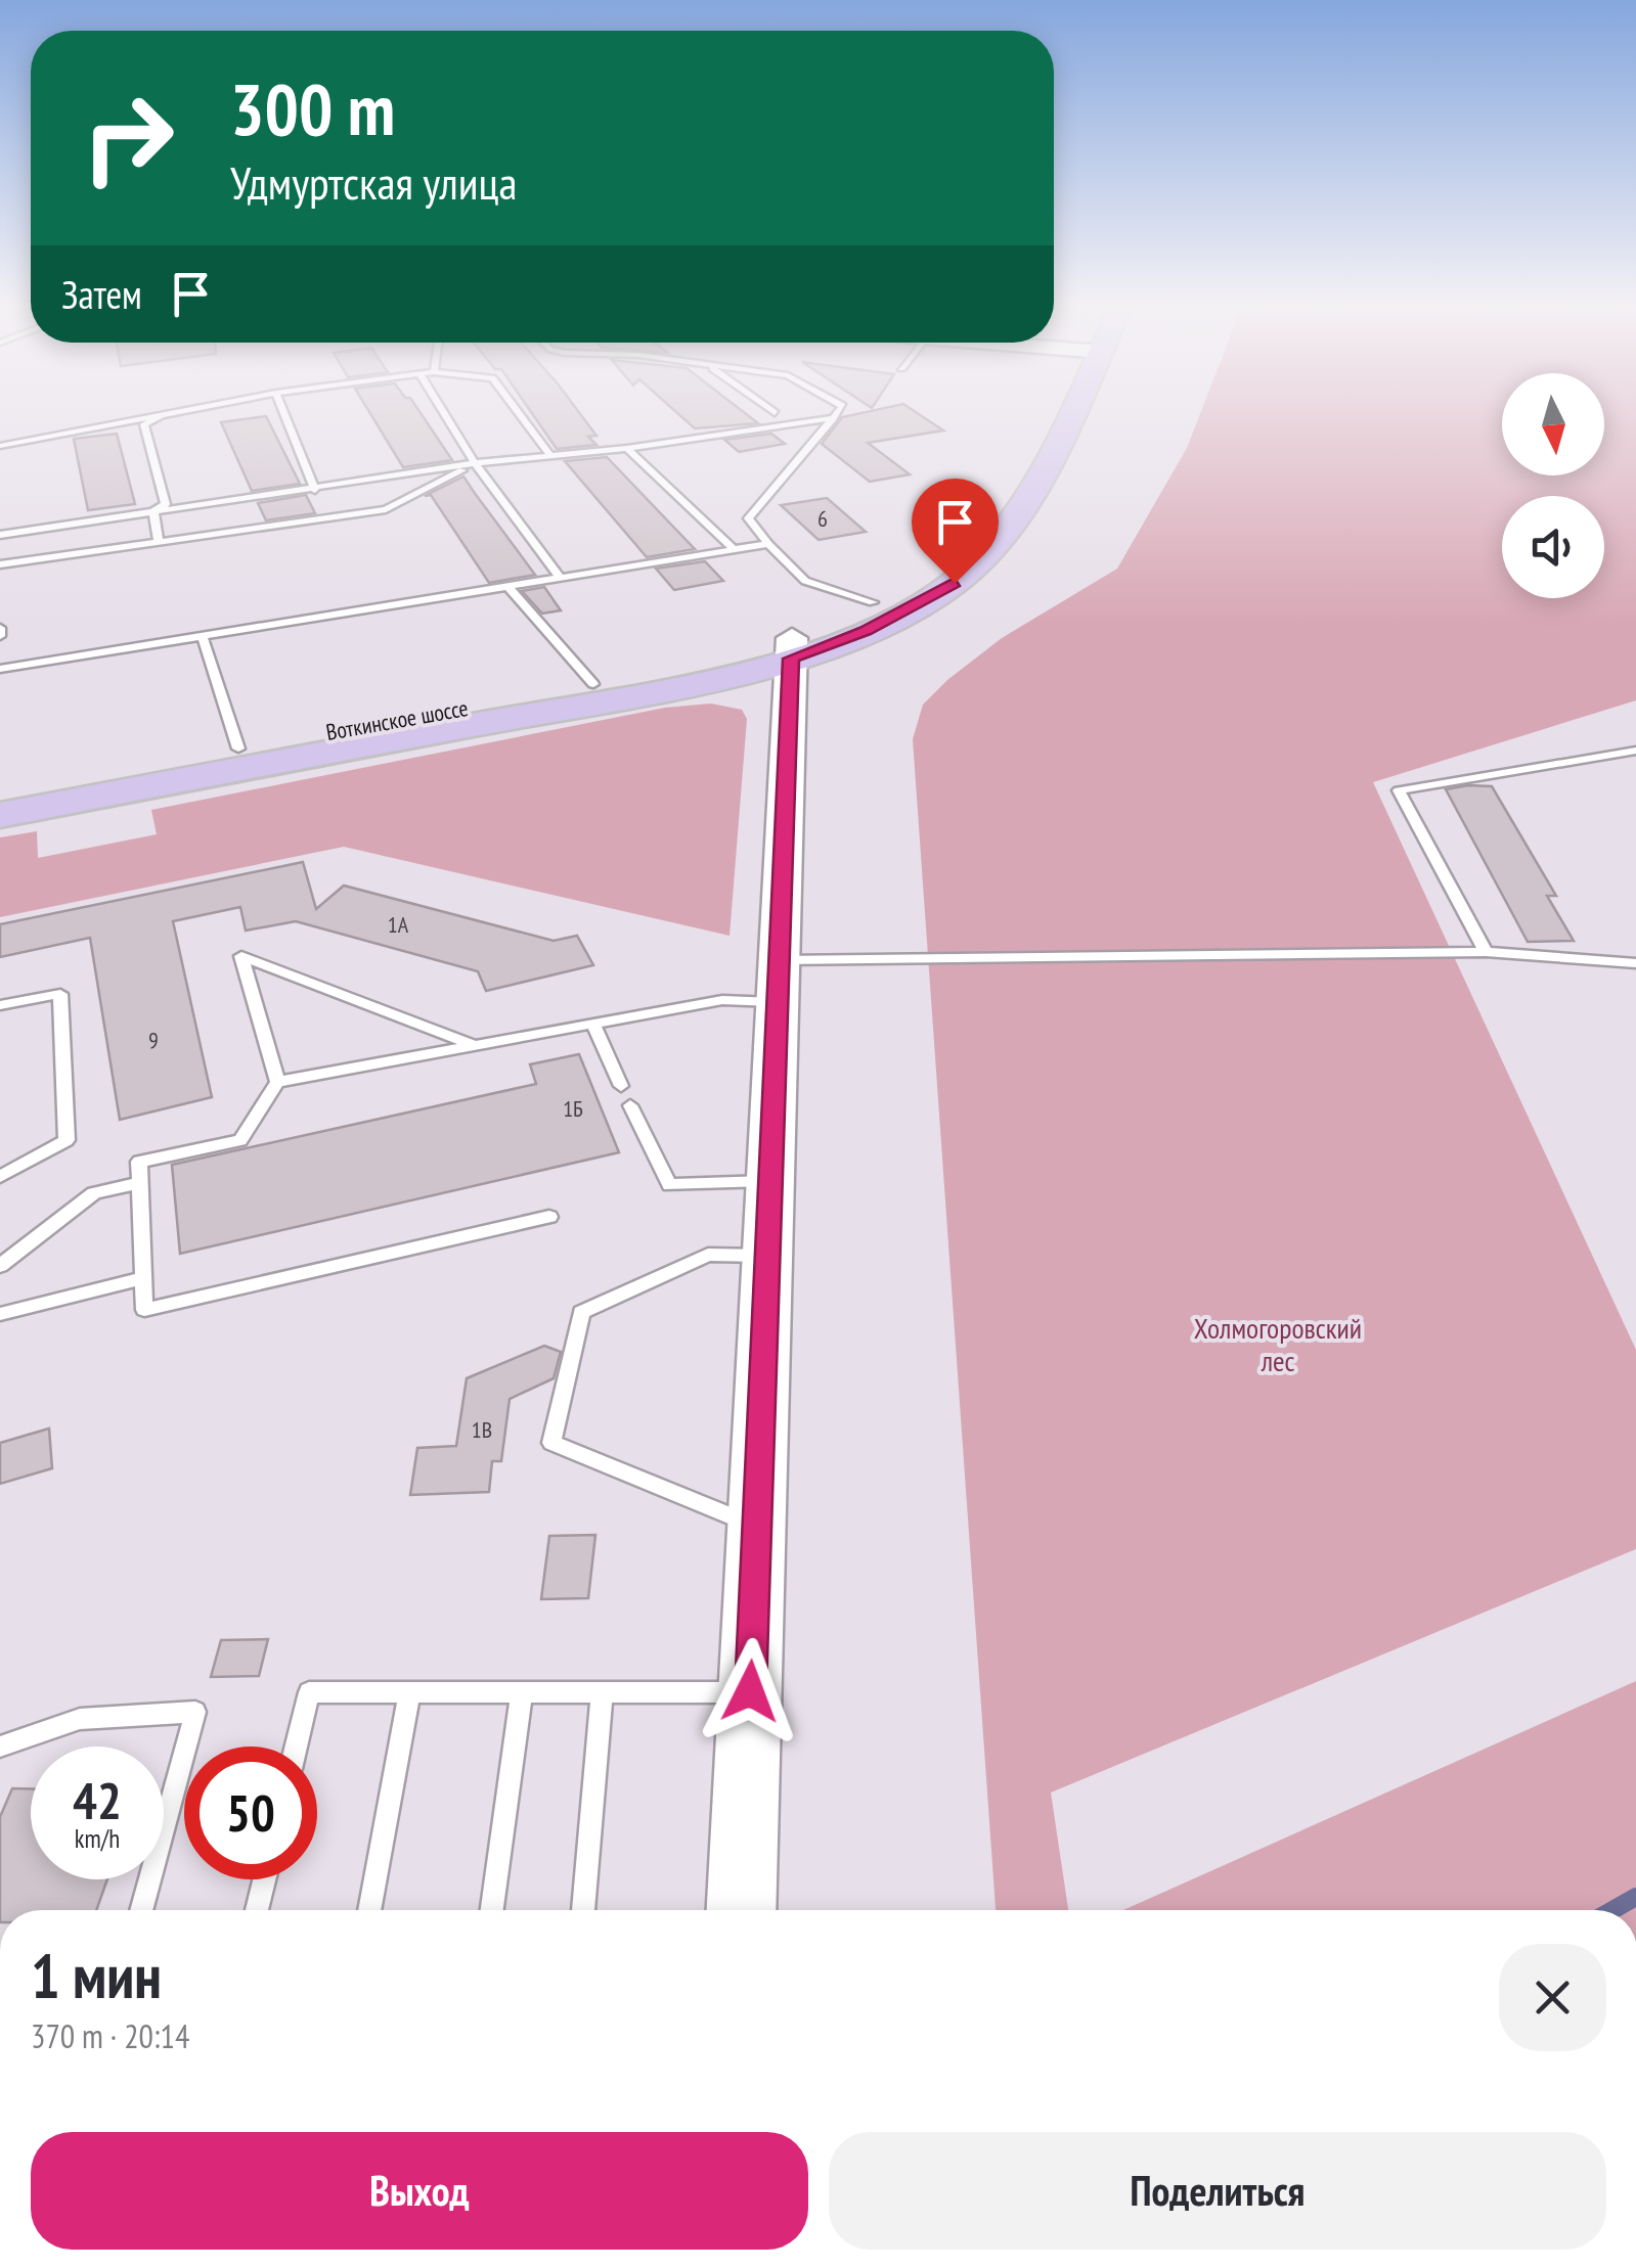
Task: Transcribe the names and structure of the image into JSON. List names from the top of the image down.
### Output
{
  "streets": {
    "main road": ["Воткинское шоссе"]
  },
  "parks": ["Холмогоровский лес"],
  "house_numbers": [
    "6",
    "1А",
    "9",
    "1Б",
    "1В"
  ],
  "north": "bottom",
  "page": {
    "turn": ["300 m", "Удмуртская улица"],
    "then": "Затем",
    "speed": "42 km/h",
    "limit": "50",
    "heading": ["1 мин", "370 m · 20:14"],
    "buttons": ["Выход", "Поделиться"]
  }
}
